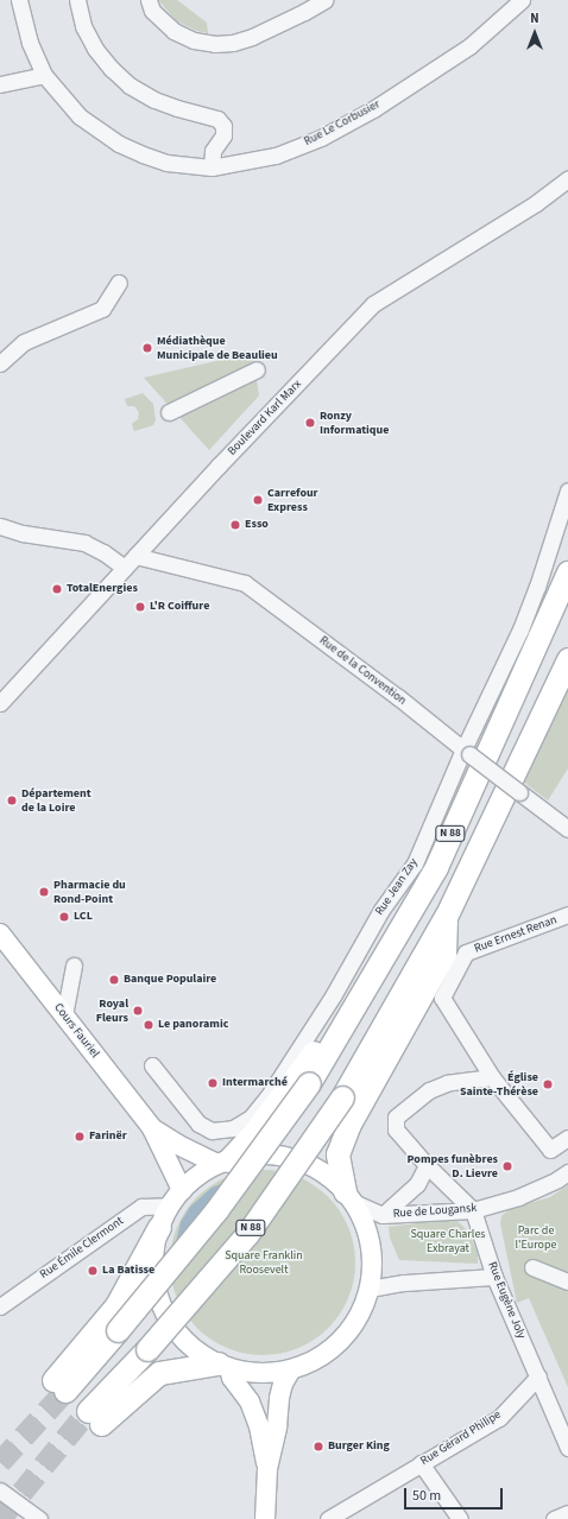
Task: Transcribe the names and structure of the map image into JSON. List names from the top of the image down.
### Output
{
  "streets": {
    "highway": ["N 88"],
    "main road": ["Cours Fauriel"],
    "street": [
      "Rue Le Corbusier",
      "Boulevard Karl Marx",
      "Rue de la Convention",
      "Rue Jean Zay",
      "Rue Ernest Renan",
      "Rue de Lougansk",
      "Rue Émile Clermont",
      "Rue Eugène Joly",
      "Rue Gérard Philipe"
    ]
  },
  "crossings": [
    ["Boulevard Karl Marx", "Rue de la Convention"],
    ["Rue de la Convention", "Rue Jean Zay"],
    ["Rue Ernest Renan", "Rue Eugène Joly"],
    ["Rue de Lougansk", "Rue Eugène Joly"],
    ["Rue Eugène Joly", "Rue Gérard Philipe"]
  ],
  "parks": ["Parc de l'Europe", "Square Charles Exbrayat", "Square Franklin Roosevelt"],
  "places": [
    "Médiathèque Municipale de Beaulieu",
    "Ronzy Informatique",
    "Carrefour Express",
    "Esso",
    "TotalEnergies",
    "L'R Coiffure",
    "Département de la Loire",
    "Pharmacie du Rond-Point",
    "LCL",
    "Banque Populaire",
    "Royal Fleurs",
    "Le panoramic",
    "Intermarché",
    "Église Sainte-Thérèse",
    "Farinër",
    "Pompes funèbres D. Lievre",
    "La Batisse",
    "Burger King"
  ],
  "scale_bar": "50 m",
  "north": "top"
}
